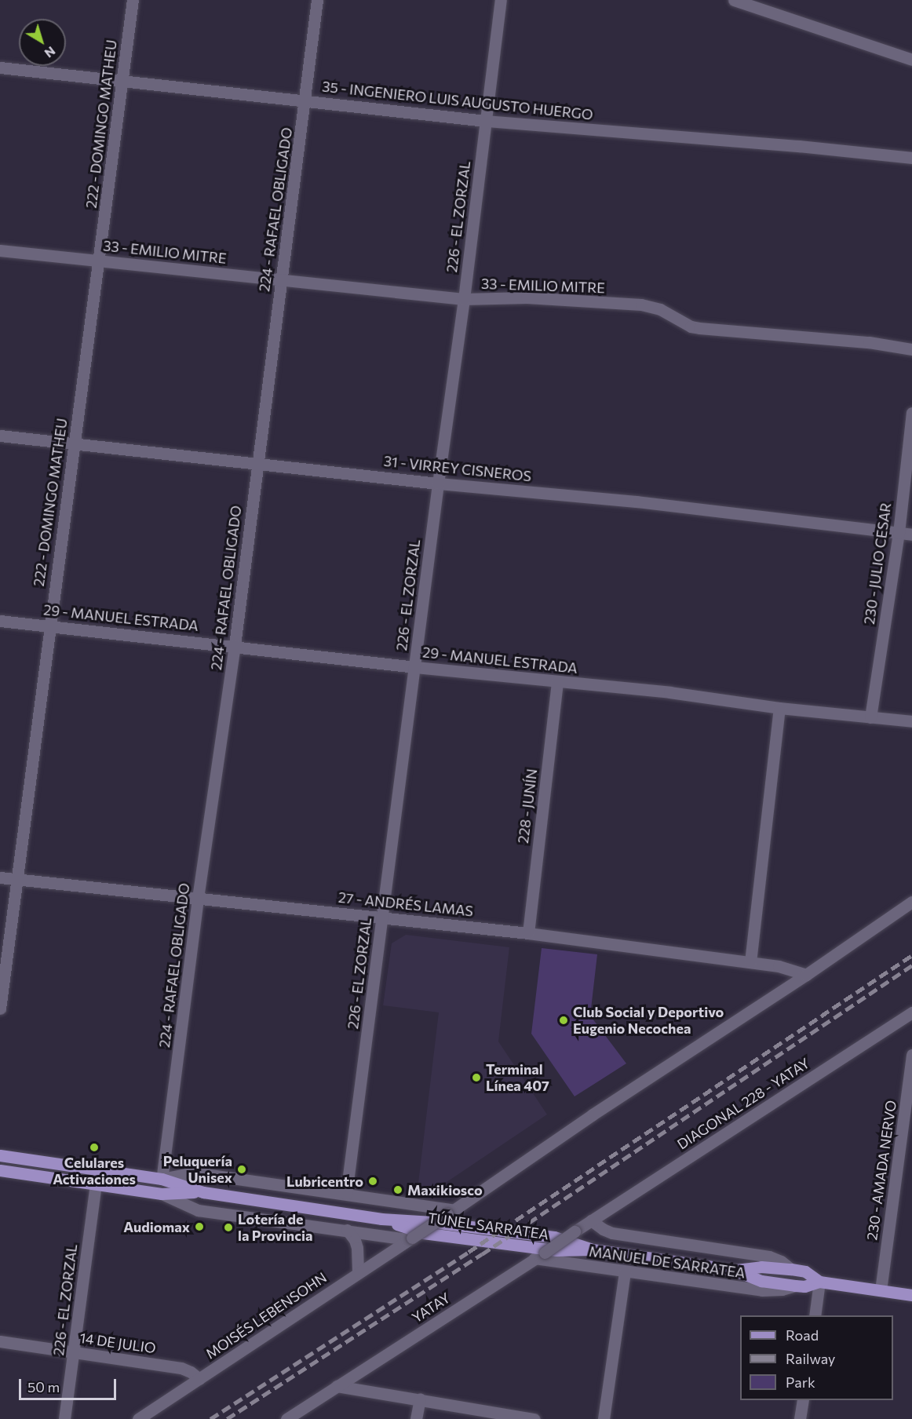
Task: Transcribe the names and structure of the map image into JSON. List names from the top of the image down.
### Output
{
  "streets": {
    "main road": ["TÚNEL SARRATEA", "MANUEL DE SARRATEA"],
    "street": [
      "35 - INGENIERO LUIS AUGUSTO HUERGO",
      "222 - DOMINGO MATHEU",
      "224 - RAFAEL OBLIGADO",
      "226 - EL ZORZAL",
      "33 - EMILIO MITRE",
      "31 - VIRREY CISNEROS",
      "230 - JULIO CESAR",
      "29 - MANUEL ESTRADA",
      "228 - JUNÍN",
      "27 - ANDRÉS LAMAS",
      "DIAGONAL 228 - YATAY",
      "230 - AMADA NERVO",
      "YATAY",
      "MOISÉS LEBENSOHN",
      "14 DE JULIO"
    ]
  },
  "crossings": [
    ["35 - INGENIERO LUIS AUGUSTO HUERGO", "222 - DOMINGO MATHEU"],
    ["35 - INGENIERO LUIS AUGUSTO HUERGO", "224 - RAFAEL OBLIGADO"],
    ["35 - INGENIERO LUIS AUGUSTO HUERGO", "226 - EL ZORZAL"],
    ["222 - DOMINGO MATHEU", "33 - EMILIO MITRE"],
    ["222 - DOMINGO MATHEU", "31 - VIRREY CISNEROS"],
    ["222 - DOMINGO MATHEU", "29 - MANUEL ESTRADA"],
    ["222 - DOMINGO MATHEU", "27 - ANDRÉS LAMAS"],
    ["224 - RAFAEL OBLIGADO", "33 - EMILIO MITRE"],
    ["224 - RAFAEL OBLIGADO", "31 - VIRREY CISNEROS"],
    ["224 - RAFAEL OBLIGADO", "29 - MANUEL ESTRADA"],
    ["224 - RAFAEL OBLIGADO", "27 - ANDRÉS LAMAS"],
    ["226 - EL ZORZAL", "33 - EMILIO MITRE"],
    ["226 - EL ZORZAL", "31 - VIRREY CISNEROS"],
    ["226 - EL ZORZAL", "29 - MANUEL ESTRADA"],
    ["226 - EL ZORZAL", "27 - ANDRÉS LAMAS"],
    ["226 - EL ZORZAL", "14 DE JULIO"],
    ["31 - VIRREY CISNEROS", "230 - JULIO CESAR"],
    ["230 - JULIO CESAR", "29 - MANUEL ESTRADA"],
    ["29 - MANUEL ESTRADA", "228 - JUNÍN"],
    ["228 - JUNÍN", "27 - ANDRÉS LAMAS"],
    ["27 - ANDRÉS LAMAS", "MOISÉS LEBENSOHN"],
    ["DIAGONAL 228 - YATAY", "YATAY"],
    ["230 - AMADA NERVO", "MANUEL DE SARRATEA"],
    ["TÚNEL SARRATEA", "MANUEL DE SARRATEA"],
    ["MANUEL DE SARRATEA", "YATAY"],
    ["MOISÉS LEBENSOHN", "14 DE JULIO"]
  ],
  "places": [
    "Club Social y Deportivo Eugenio Necochea",
    "Terminal Línea 407",
    "Celulares Activaciones",
    "Peluquería Unisex",
    "Lubricentro",
    "Maxikiosco",
    "Audiomax",
    "Lotería de la Provincia"
  ],
  "legend": ["Road", "Railway", "Park"],
  "scale_bar": "50 m",
  "north": "bottom right"
}
